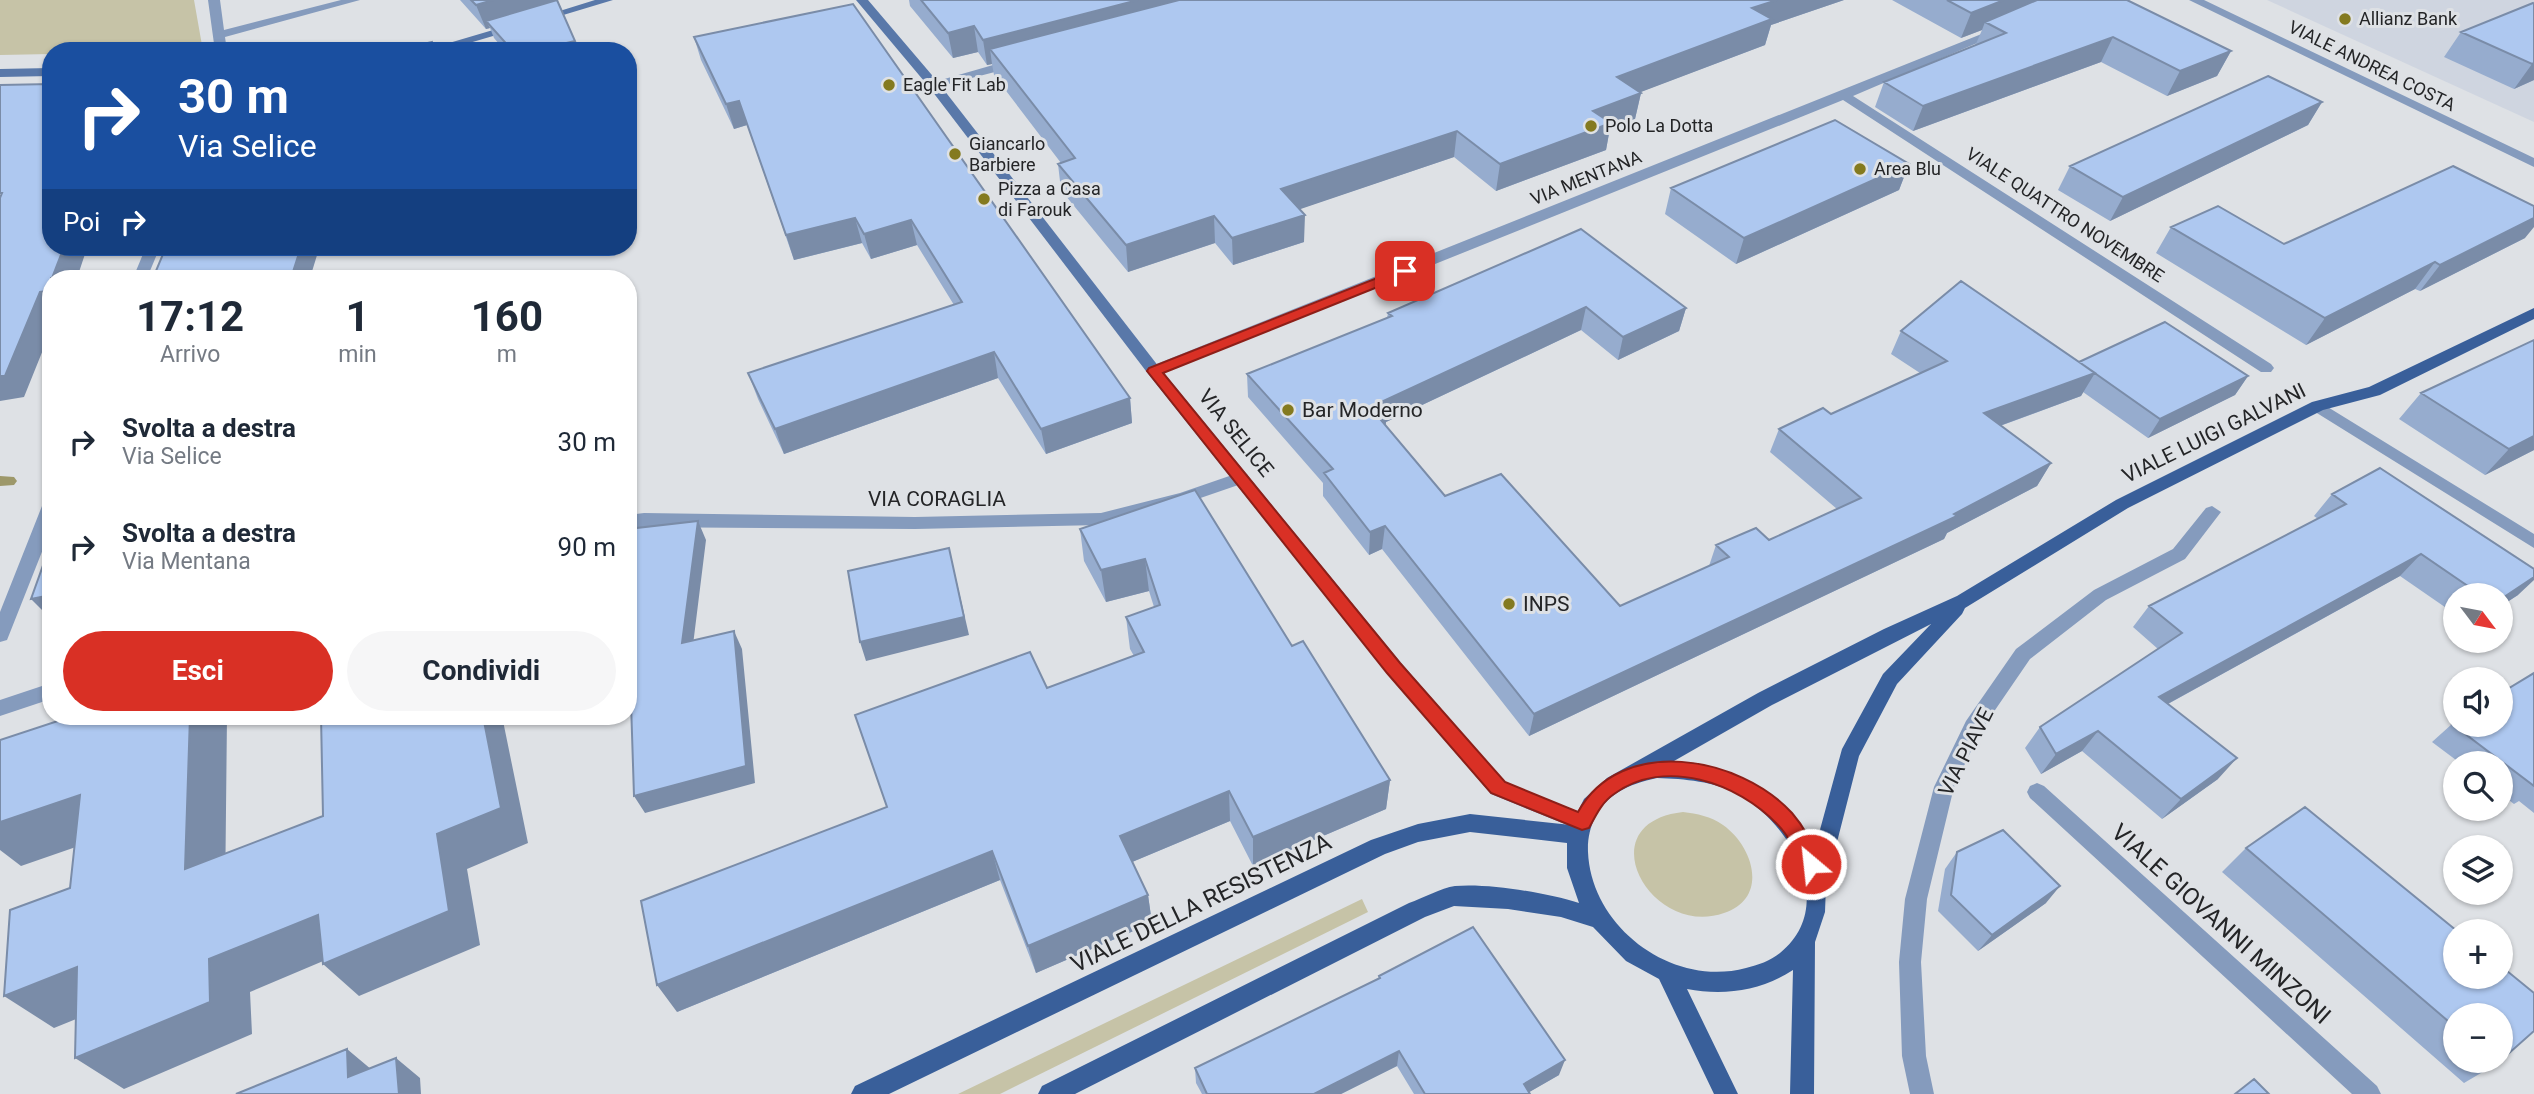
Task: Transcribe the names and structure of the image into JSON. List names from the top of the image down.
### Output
{
  "streets": {
    "main road": ["VIALE LUIGI GALVANI", "VIALE DELLA RESISTENZA"],
    "street": [
      "VIALE ANDREA COSTA",
      "VIA MENTANA",
      "VIALE QUATTRO NOVEMBRE",
      "VIA SELICE",
      "VIA CORAGLIA",
      "VIA PIAVE",
      "VIALE GIOVANNI MINZONI"
    ]
  },
  "crossings": [
    ["VIA MENTANA", "VIALE QUATTRO NOVEMBRE"],
    ["VIA MENTANA", "VIA SELICE"],
    ["VIA SELICE", "VIALE LUIGI GALVANI"],
    ["VIA SELICE", "VIA CORAGLIA"],
    ["VIA SELICE", "VIALE DELLA RESISTENZA"],
    ["VIALE LUIGI GALVANI", "VIALE DELLA RESISTENZA"]
  ],
  "places": [
    "Allianz Bank",
    "Eagle Fit Lab",
    "Polo La Dotta",
    "Giancarlo Barbiere",
    "Area Blu",
    "Pizza a Casa di Farouk",
    "Bar Moderno",
    "INPS"
  ],
  "north": "bottom right",
  "page": {
    "turn": ["30 m", "Via Selice"],
    "then": "Poi",
    "eta": [
      "17:12",
      "Arrivo",
      "1",
      "min",
      "160",
      "m"
    ],
    "list": [
      {
        "name": "Svolta a destra",
        "note": "Via Selice",
        "value": "30 m"
      },
      {
        "name": "Svolta a destra",
        "note": "Via Mentana",
        "value": "90 m"
      }
    ],
    "map_buttons": ["+", "−"],
    "buttons": ["Esci", "Condividi"]
  }
}
